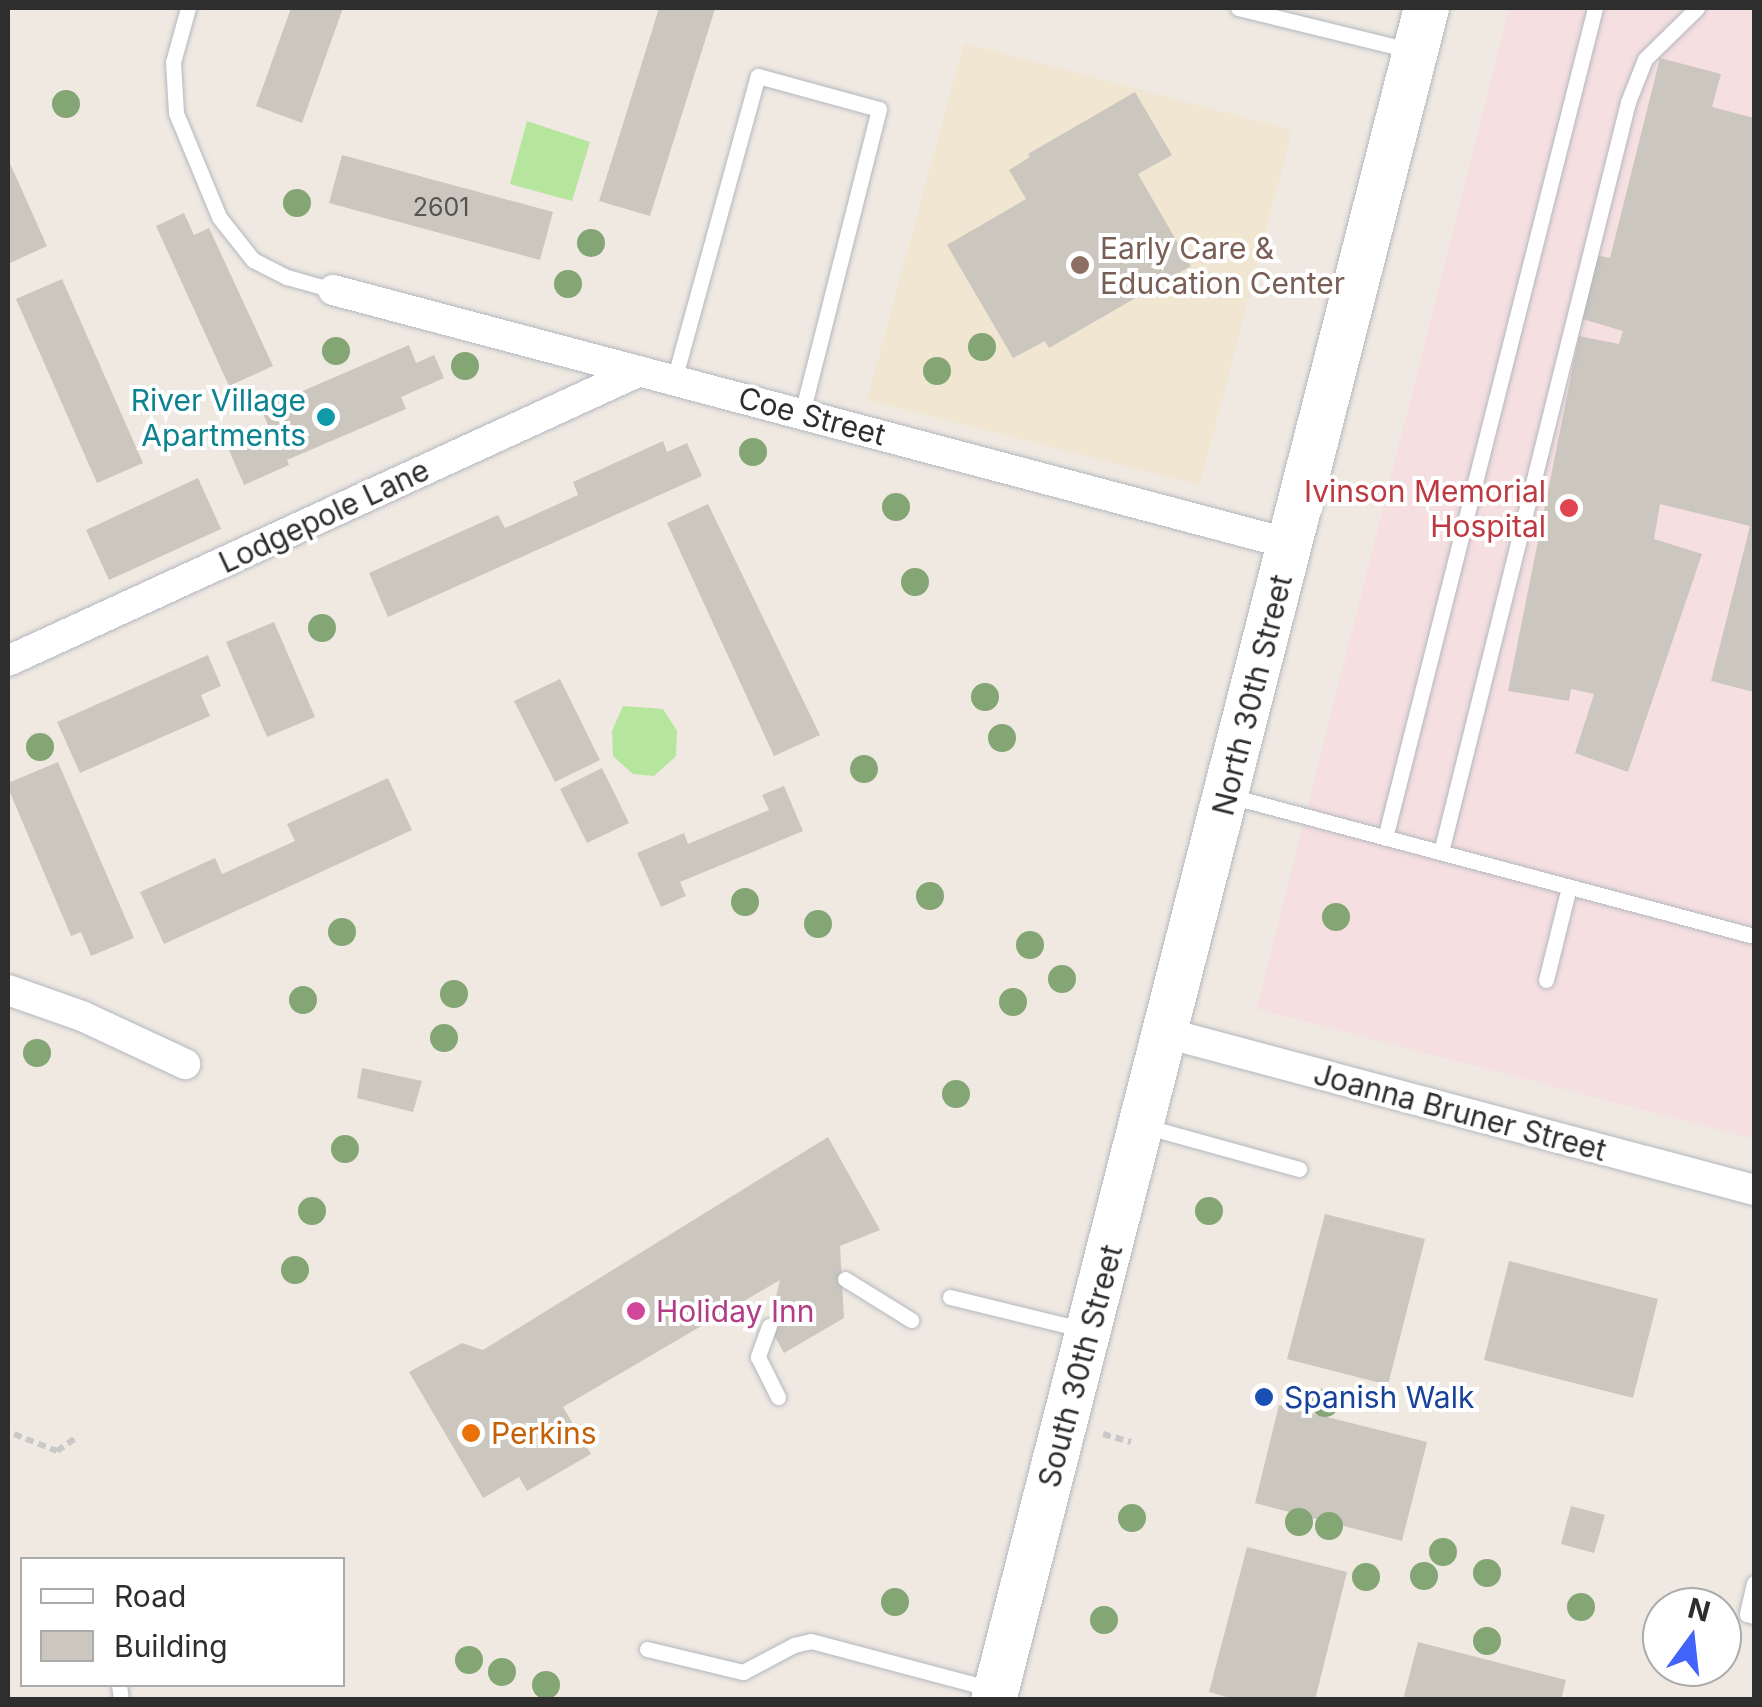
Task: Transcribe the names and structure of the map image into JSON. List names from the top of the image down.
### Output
{
  "streets": {
    "main road": ["North 30th Street", "South 30th Street"],
    "street": ["Coe Street", "Lodgepole Lane", "Joanna Bruner Street"]
  },
  "crossings": [
    ["Coe Street", "Lodgepole Lane"],
    ["Coe Street", "North 30th Street"],
    ["North 30th Street", "Joanna Bruner Street"],
    ["North 30th Street", "South 30th Street"],
    ["Joanna Bruner Street", "South 30th Street"]
  ],
  "places": [
    "Early Care & Education Center",
    "River Village Apartments",
    "Ivinson Memorial Hospital",
    "Holiday Inn",
    "Spanish Walk",
    "Perkins"
  ],
  "house_numbers": ["2601"],
  "legend": ["Road", "Building"],
  "north": "top"
}
